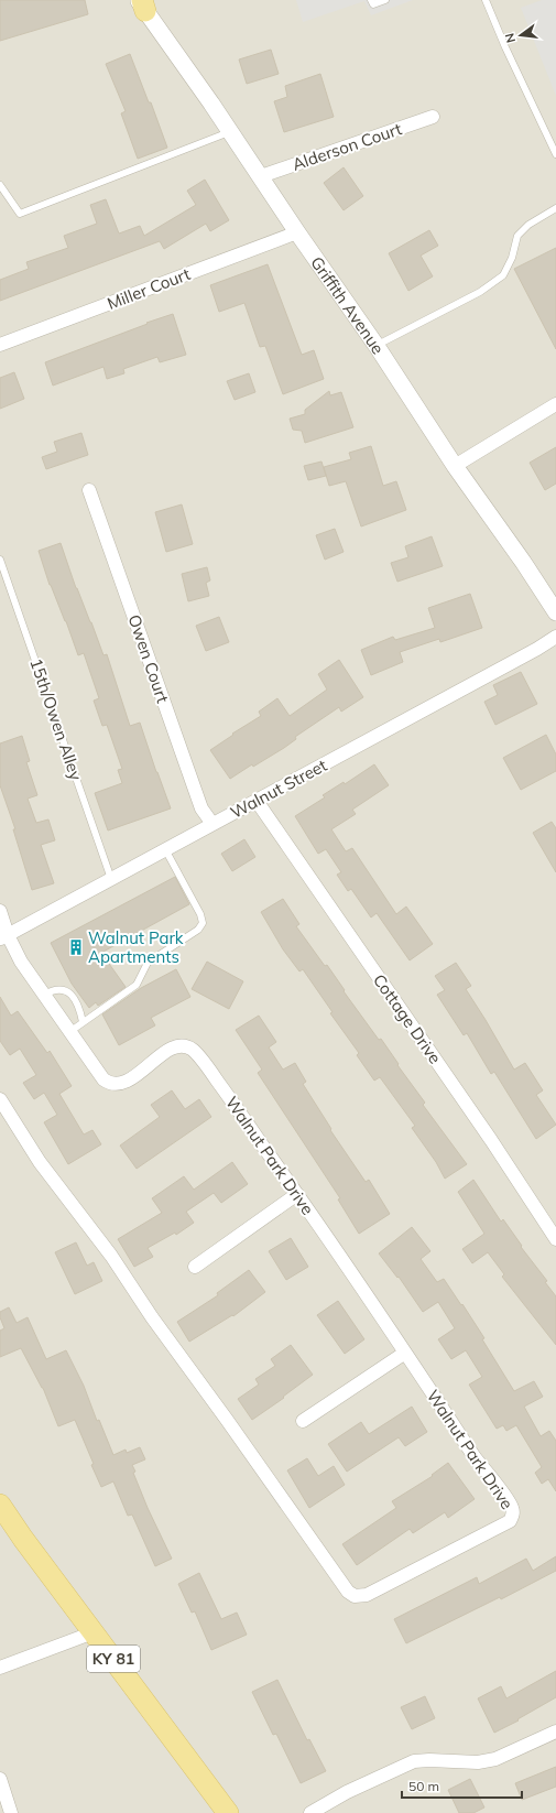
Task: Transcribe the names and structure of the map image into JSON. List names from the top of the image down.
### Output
{
  "streets": {
    "main road": ["KY 81"],
    "street": [
      "Alderson Court",
      "Miller Court",
      "Griffith Avenue",
      "Owen Court",
      "Walnut Street",
      "Cottage Drive",
      "Walnut Park Drive"
    ],
    "lane": ["15th/Owen Alley"]
  },
  "crossings": [
    ["Alderson Court", "Griffith Avenue"],
    ["Miller Court", "Griffith Avenue"],
    ["Owen Court", "Walnut Street"],
    ["15th/Owen Alley", "Walnut Street"],
    ["Walnut Street", "Cottage Drive"],
    ["Walnut Street", "Walnut Park Drive"]
  ],
  "places": {
    "building": ["Walnut Park Apartments"]
  },
  "scale_bar": "50 m",
  "north": "left"
}
